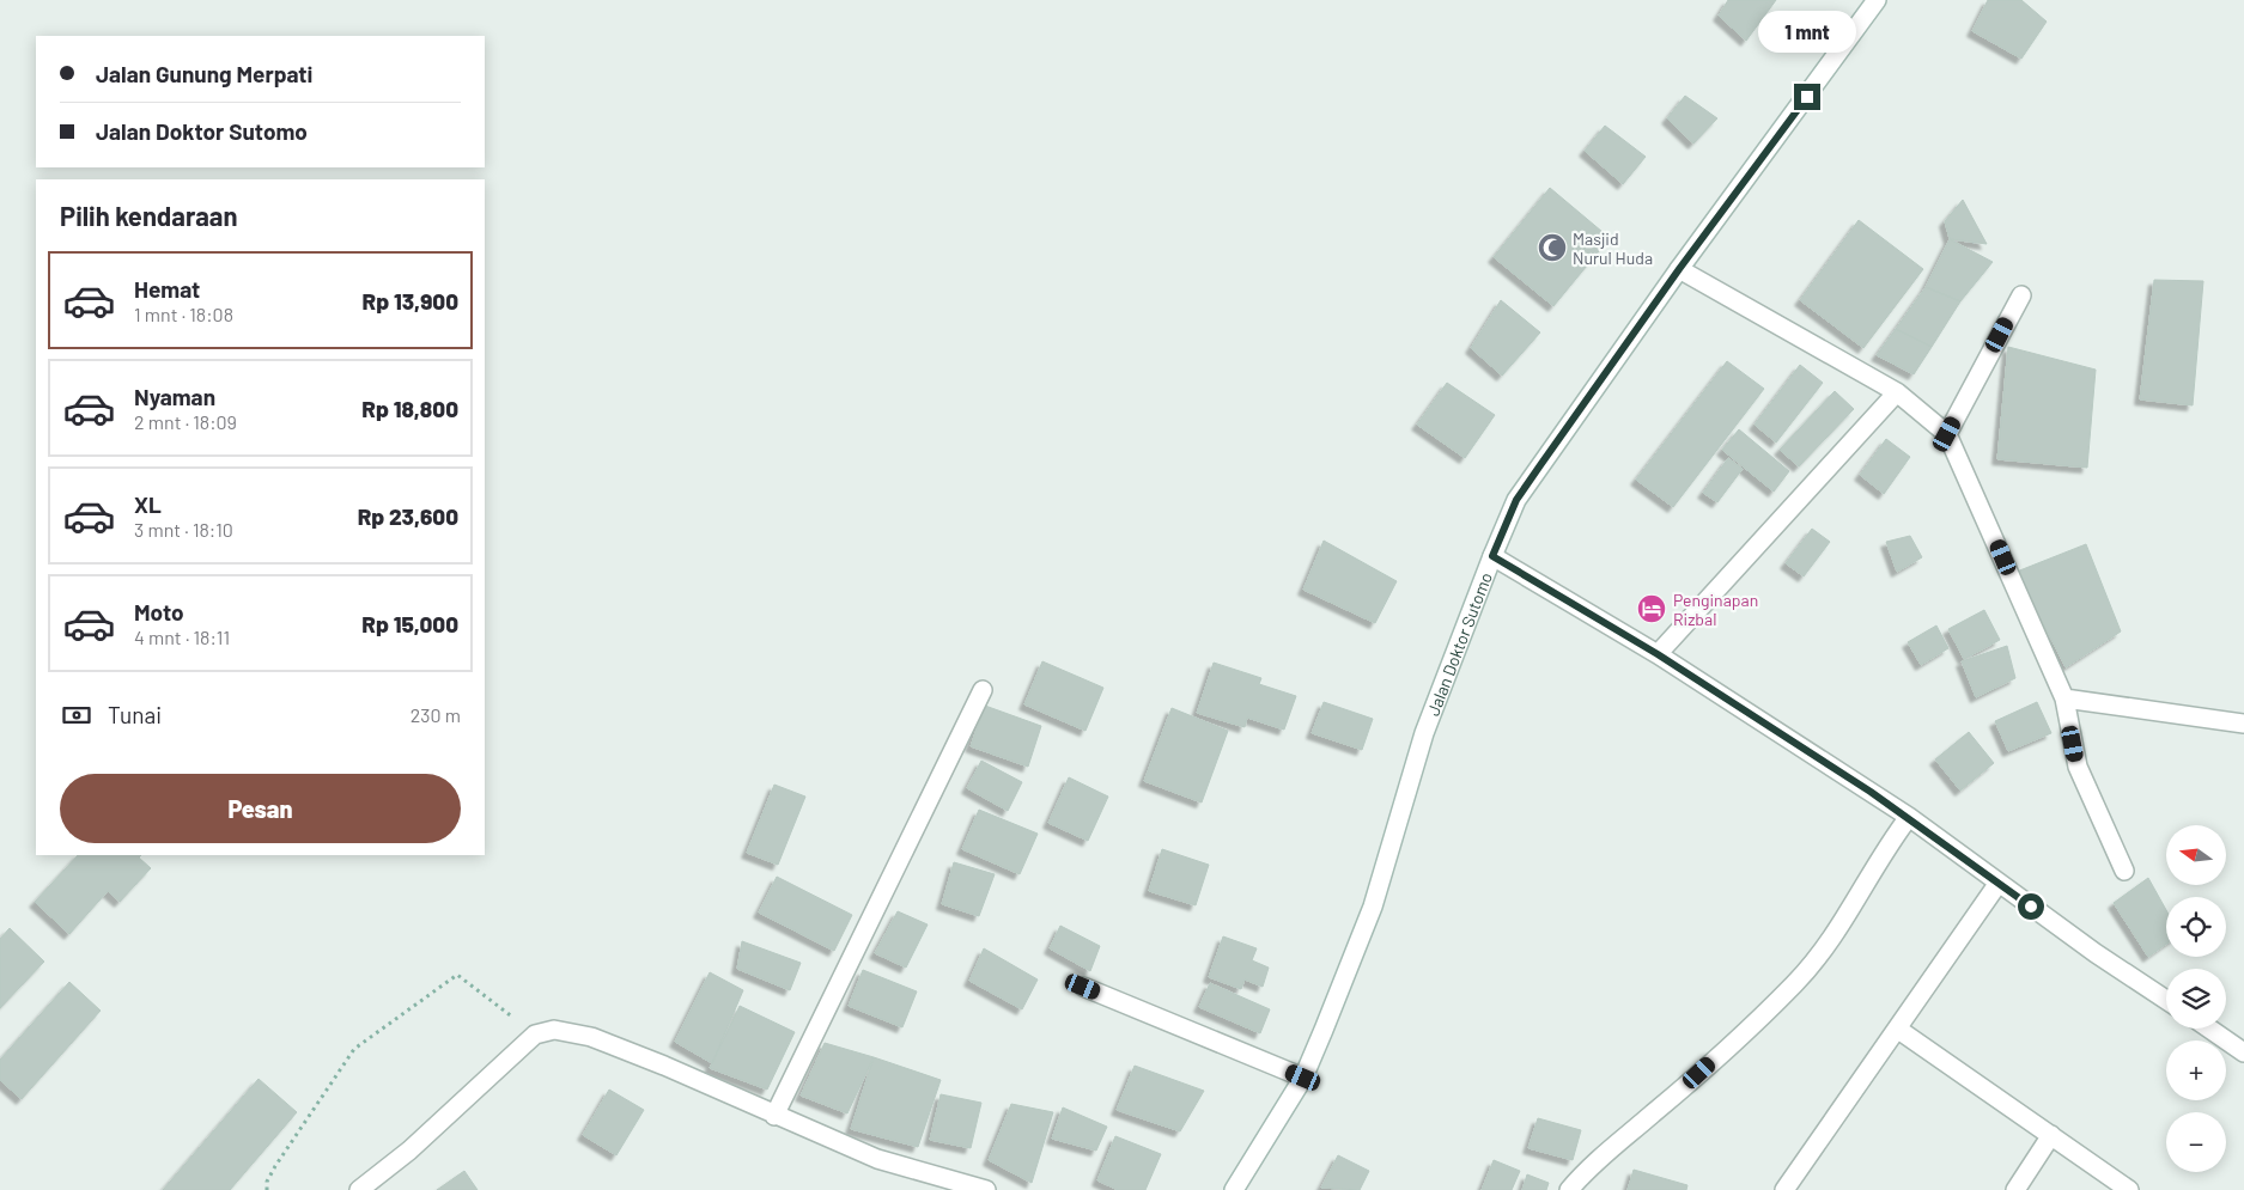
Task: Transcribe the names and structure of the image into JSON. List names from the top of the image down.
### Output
{
  "streets": {
    "street": ["Jalan Doktor Sutomo"]
  },
  "places": {
    "mosque": ["Masjid Nurul Huda"],
    "hotel": ["Penginapan Rizbal"]
  },
  "north": "left",
  "page": {
    "bubble": "1 mnt",
    "banner": ["Jalan Gunung Merpati", "Jalan Doktor Sutomo"],
    "heading": "Pilih kendaraan",
    "list": [
      {
        "name": "Hemat",
        "note": "1 mnt · 18:08",
        "value": "Rp 13,900"
      },
      {
        "name": "Nyaman",
        "note": "2 mnt · 18:09",
        "value": "Rp 18,800"
      },
      {
        "name": "XL",
        "note": "3 mnt · 18:10",
        "value": "Rp 23,600"
      },
      {
        "name": "Moto",
        "note": "4 mnt · 18:11",
        "value": "Rp 15,000"
      }
    ],
    "pay": ["Tunai", "230 m"],
    "buttons": "Pesan",
    "map_buttons": ["+", "−"]
  }
}
